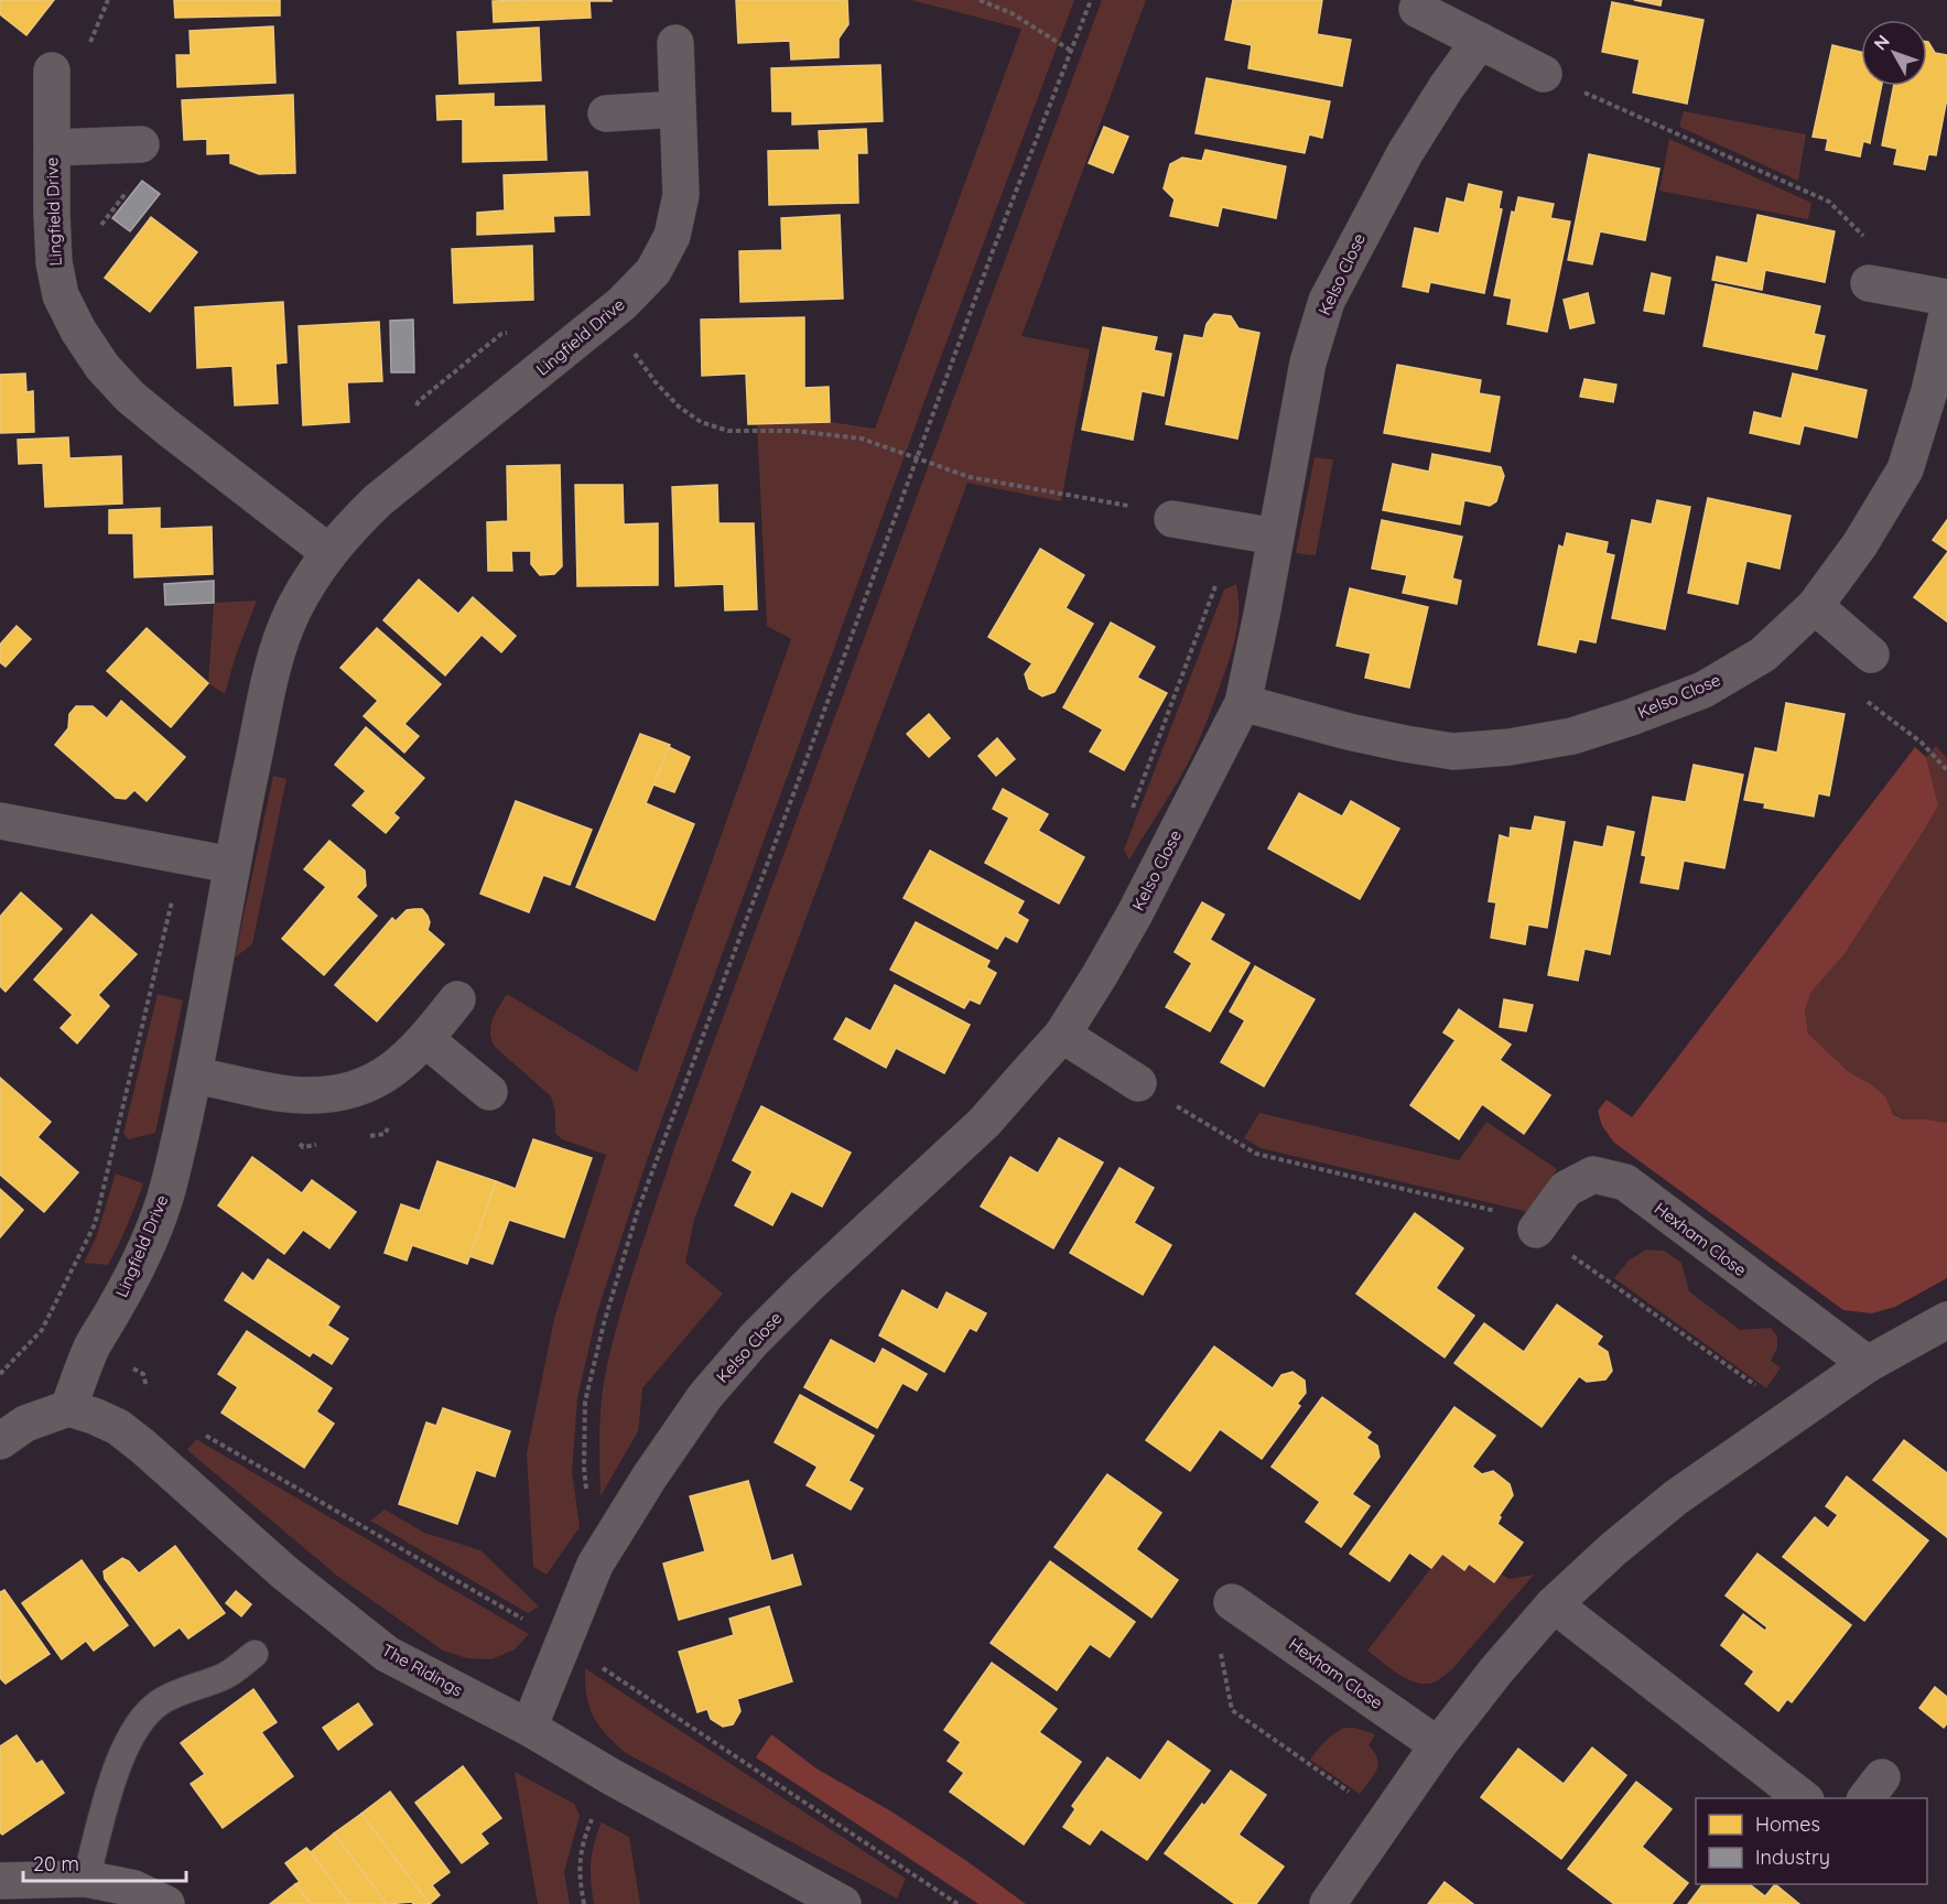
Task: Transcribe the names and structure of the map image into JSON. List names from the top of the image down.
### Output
{
  "streets": {
    "street": [
      "Lingfield Drive",
      "Kelso Close",
      "Hexham Close",
      "The Ridings"
    ]
  },
  "crossings": [
    ["Lingfield Drive", "The Ridings"],
    ["Kelso Close", "The Ridings"]
  ],
  "legend": ["Homes", "Industry"],
  "scale_bar": "20 m",
  "north": "top left"
}
